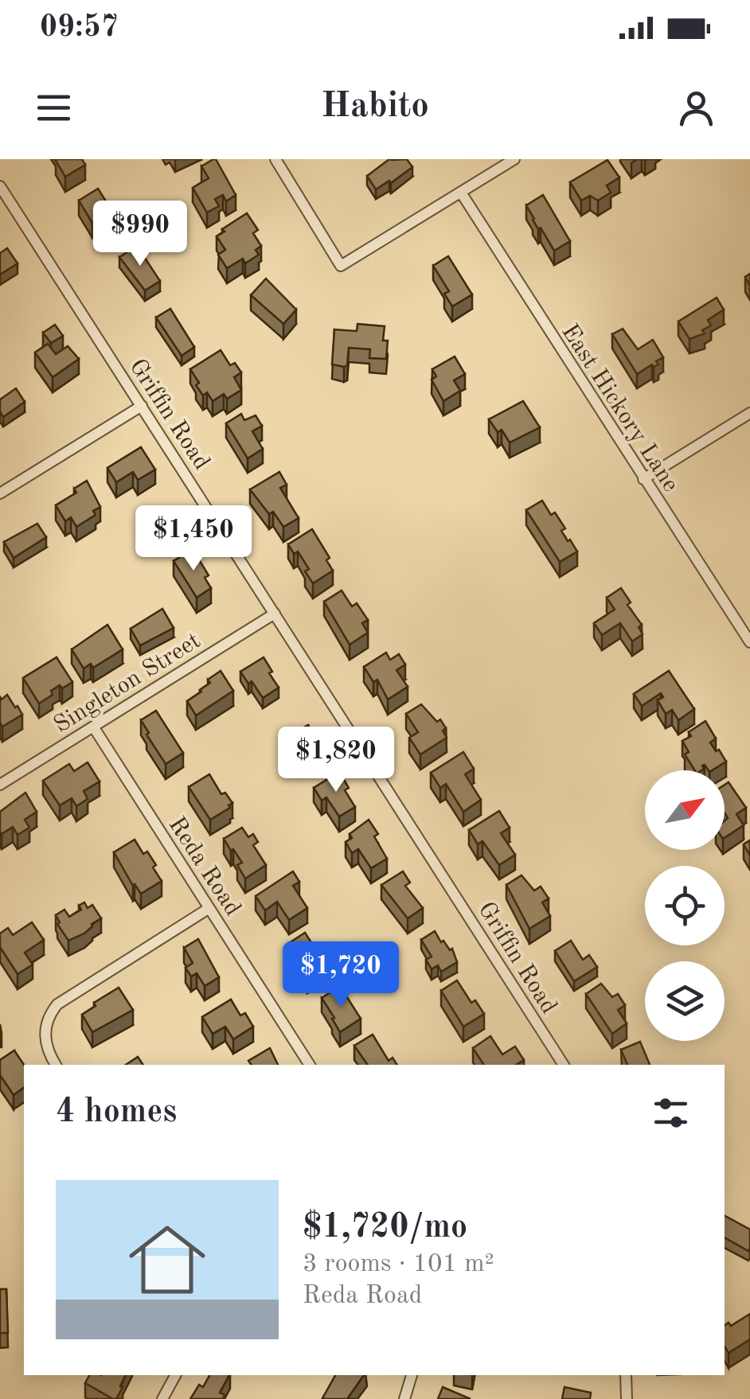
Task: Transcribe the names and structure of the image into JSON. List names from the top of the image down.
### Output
{
  "streets": {
    "street": [
      "East Hickory Lane",
      "Griffin Road",
      "Singleton Street",
      "Reda Road"
    ]
  },
  "crossings": [
    ["Griffin Road", "Singleton Street"],
    ["Singleton Street", "Reda Road"]
  ],
  "north": "top right",
  "page": {
    "status": "09:57",
    "header": "Habito",
    "price": [
      "$990",
      "$1,450",
      "$1,820",
      "$1,720"
    ],
    "heading": "4 homes",
    "list": [
      {
        "name": "$1,720/mo",
        "note": "3 rooms · 101 m² · Reda Road"
      }
    ]
  }
}
